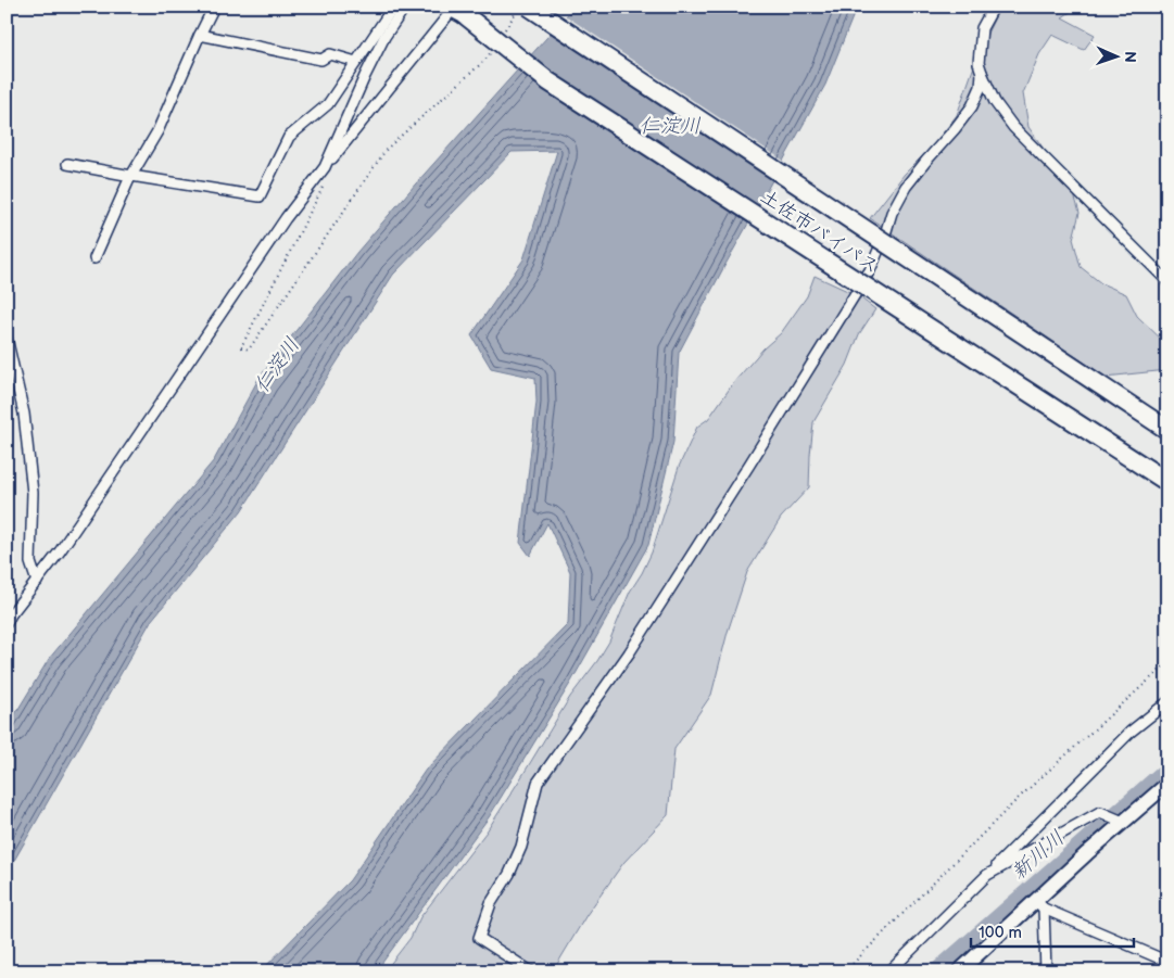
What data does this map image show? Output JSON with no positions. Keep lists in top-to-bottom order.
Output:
{
  "streets": {
    "highway": ["土佐市バイパス"]
  },
  "water": ["仁淀川", "新川川"],
  "scale_bar": "100 m",
  "north": "right"
}
